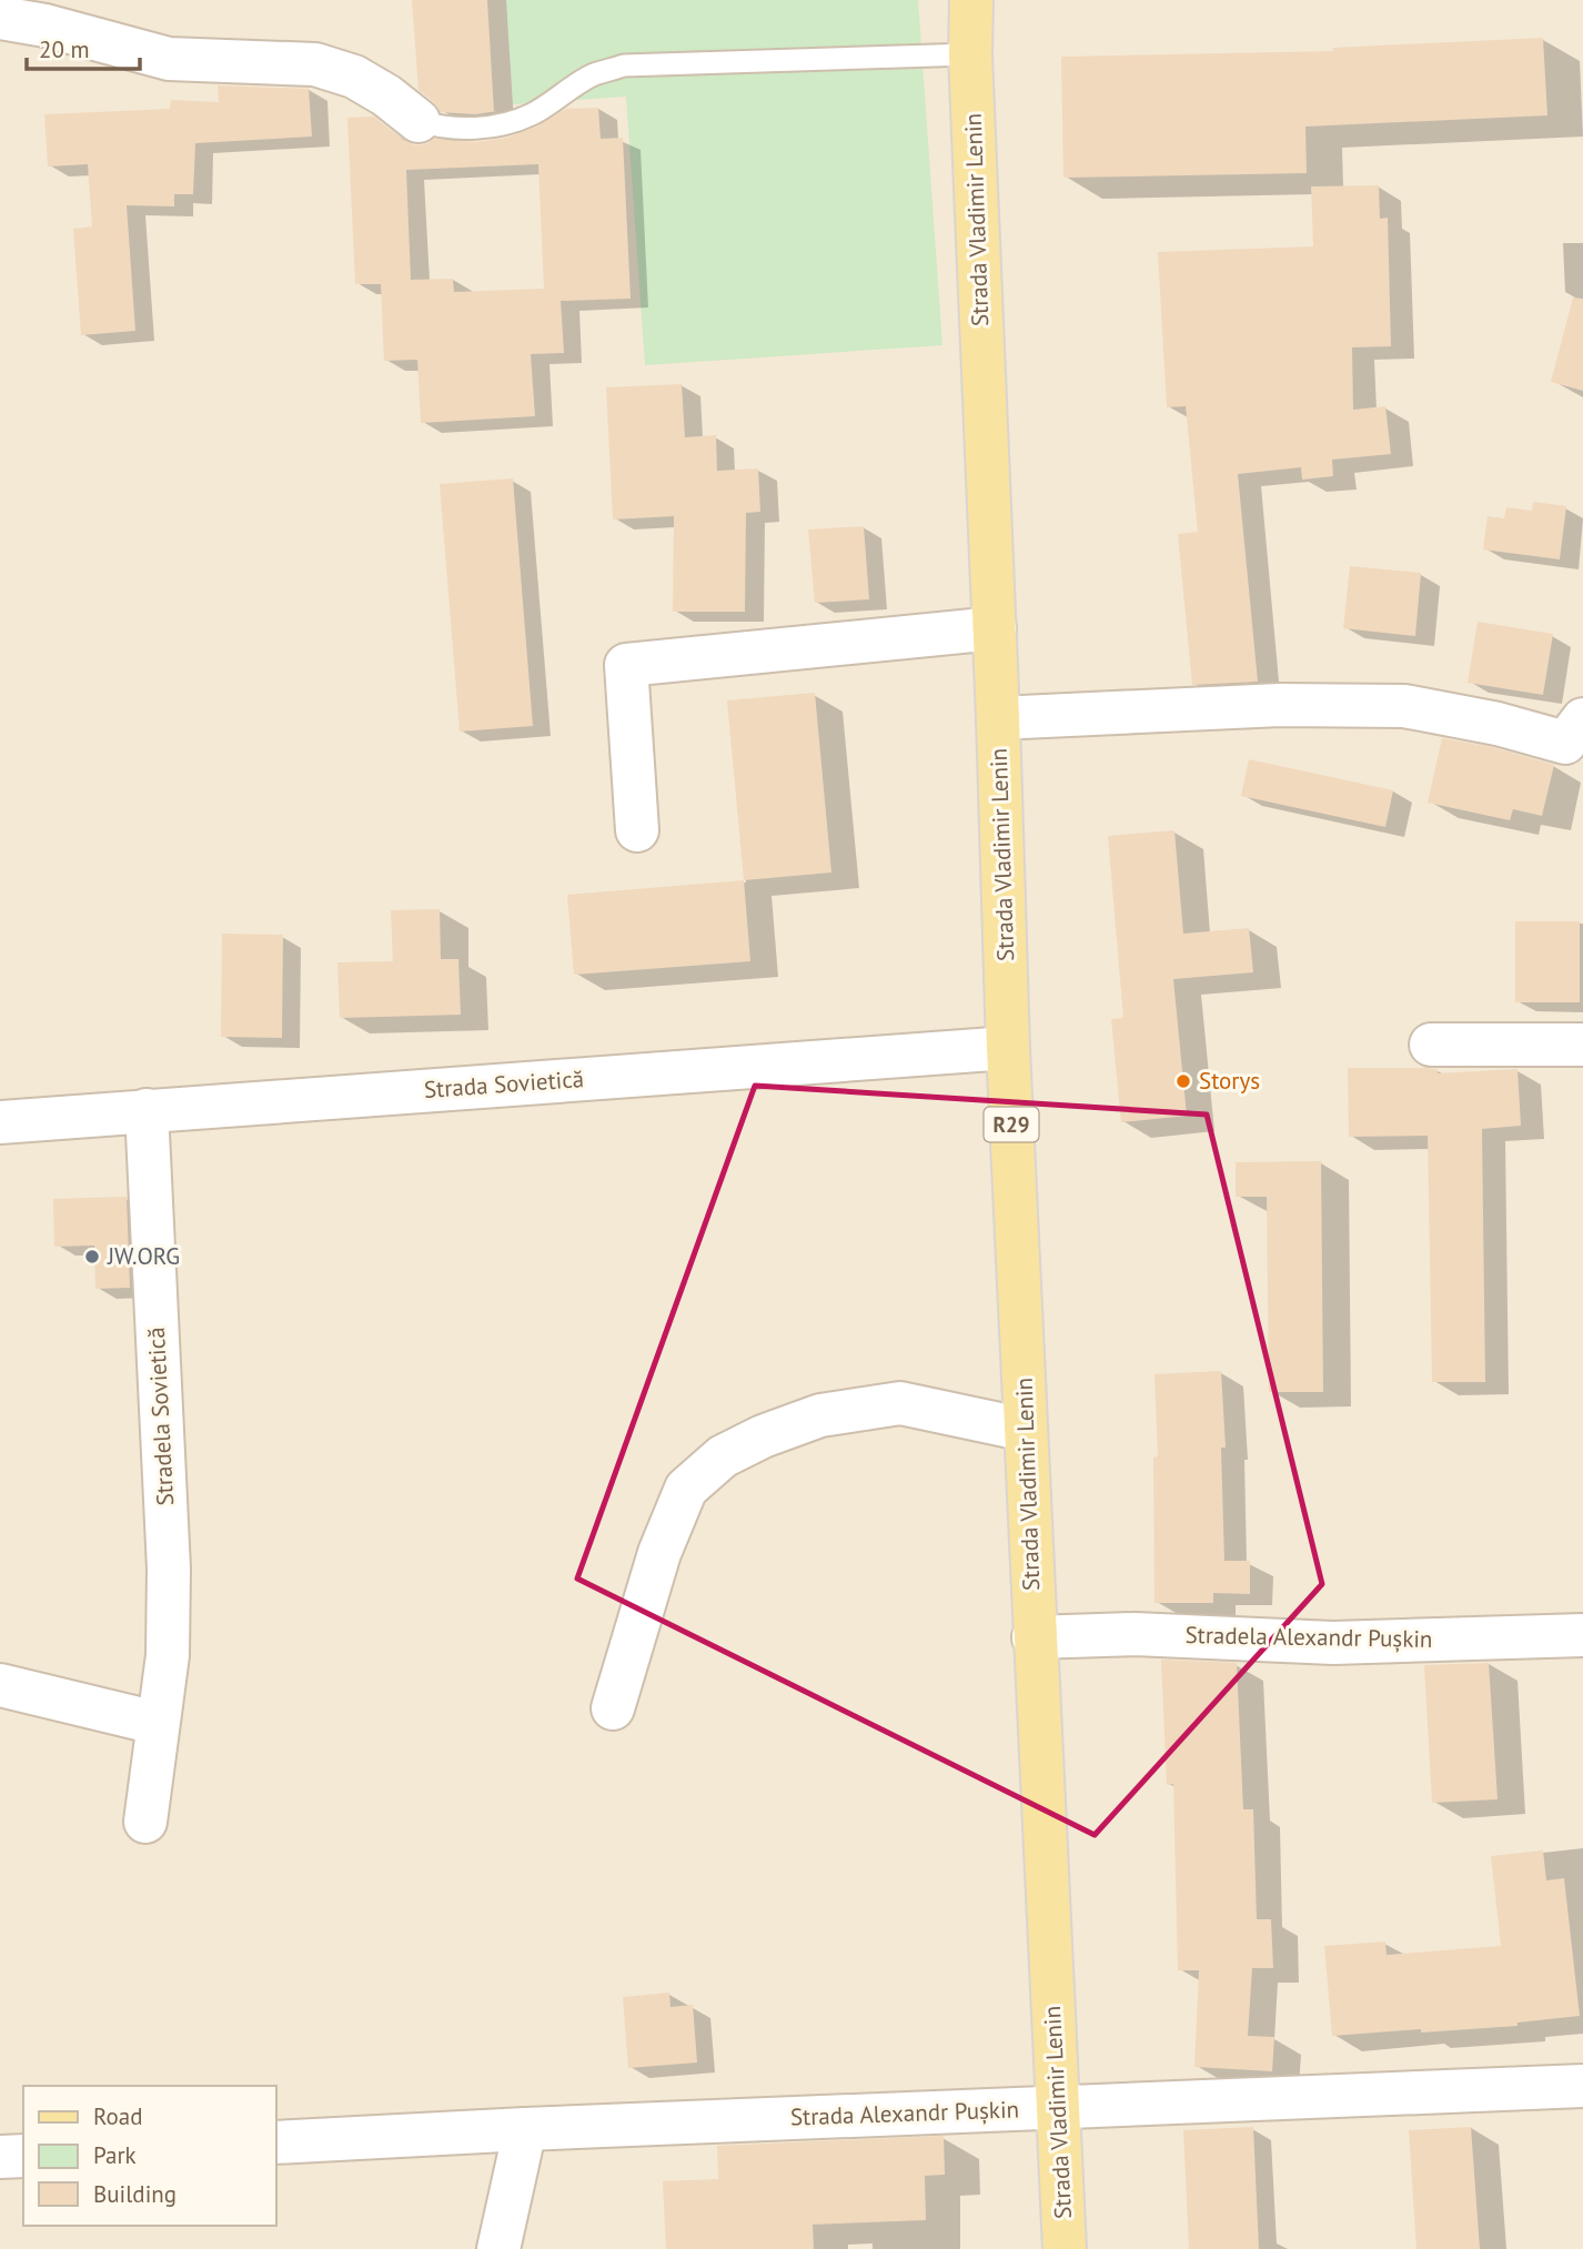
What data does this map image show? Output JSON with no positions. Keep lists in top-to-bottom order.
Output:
{
  "streets": {
    "main road": ["Strada Vladimir Lenin", "R29"],
    "street": [
      "Strada Sovietică",
      "Stradela Sovietică",
      "Stradela Alexandr Pușkin",
      "Strada Alexandr Pușkin"
    ]
  },
  "crossings": [
    ["Strada Vladimir Lenin", "Strada Sovietică"],
    ["Strada Vladimir Lenin", "Stradela Alexandr Pușkin"],
    ["Strada Vladimir Lenin", "Strada Alexandr Pușkin"],
    ["Strada Sovietică", "Stradela Sovietică"]
  ],
  "places": ["Storys", "JW.ORG"],
  "legend": ["Road", "Park", "Building"],
  "scale_bar": "20 m"
}
